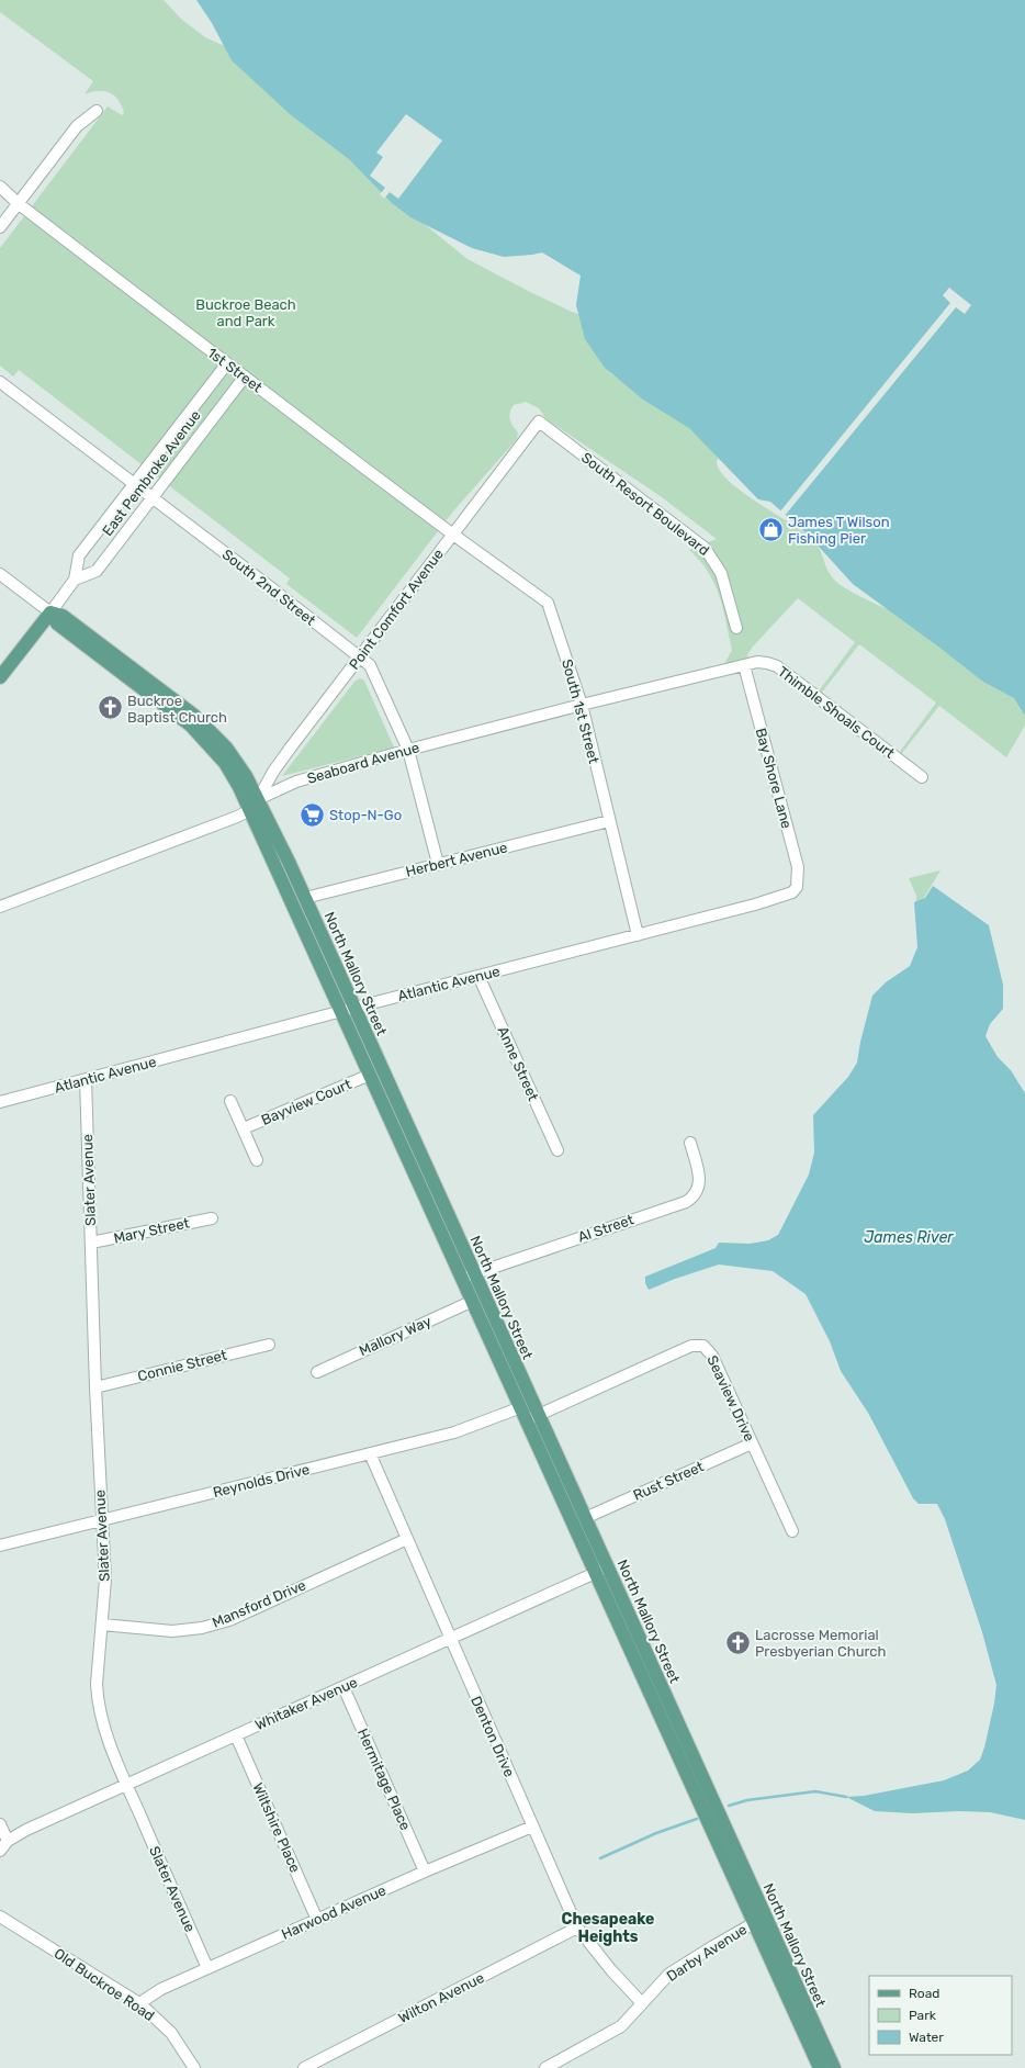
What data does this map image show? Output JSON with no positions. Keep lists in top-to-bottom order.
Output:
{
  "streets": {
    "main road": ["East Pembroke Avenue", "North Mallory Street"],
    "street": [
      "1st Street",
      "South Resort Boulevard",
      "South 2nd Street",
      "Point Comfort Avenue",
      "South 1st Street",
      "Thimble Shoals Court",
      "Seaboard Avenue",
      "Bay Shore Lane",
      "Herbert Avenue",
      "Atlantic Avenue",
      "Anne Street",
      "Bayview Court",
      "Slater Avenue",
      "Al Street",
      "Mary Street",
      "Mallory Way",
      "Connie Street",
      "Seaview Drive",
      "Reynolds Drive",
      "Rust Street",
      "Mansford Drive",
      "Whitaker Avenue",
      "Denton Drive",
      "Hermitage Place",
      "Wiltshire Place",
      "Harwood Avenue",
      "Darby Avenue",
      "Old Buckroe Road",
      "Wilton Avenue"
    ]
  },
  "crossings": [
    ["1st Street", "East Pembroke Avenue"],
    ["1st Street", "Point Comfort Avenue"],
    ["1st Street", "South 1st Street"],
    ["East Pembroke Avenue", "South 2nd Street"],
    ["East Pembroke Avenue", "North Mallory Street"],
    ["South Resort Boulevard", "Point Comfort Avenue"],
    ["South 2nd Street", "Point Comfort Avenue"],
    ["South 2nd Street", "Seaboard Avenue"],
    ["South 2nd Street", "Herbert Avenue"],
    ["Point Comfort Avenue", "South 1st Street"],
    ["Point Comfort Avenue", "Seaboard Avenue"],
    ["Point Comfort Avenue", "North Mallory Street"],
    ["South 1st Street", "Seaboard Avenue"],
    ["South 1st Street", "Herbert Avenue"],
    ["South 1st Street", "Atlantic Avenue"],
    ["Thimble Shoals Court", "Seaboard Avenue"],
    ["Thimble Shoals Court", "Bay Shore Lane"],
    ["Seaboard Avenue", "Bay Shore Lane"],
    ["Seaboard Avenue", "North Mallory Street"],
    ["Bay Shore Lane", "Atlantic Avenue"],
    ["Herbert Avenue", "North Mallory Street"],
    ["North Mallory Street", "Atlantic Avenue"],
    ["North Mallory Street", "Bayview Court"],
    ["North Mallory Street", "Al Street"],
    ["North Mallory Street", "Mallory Way"],
    ["North Mallory Street", "Seaview Drive"],
    ["North Mallory Street", "Reynolds Drive"],
    ["North Mallory Street", "Rust Street"],
    ["North Mallory Street", "Whitaker Avenue"],
    ["North Mallory Street", "Darby Avenue"],
    ["Atlantic Avenue", "Anne Street"],
    ["Atlantic Avenue", "Slater Avenue"],
    ["Slater Avenue", "Mary Street"],
    ["Slater Avenue", "Connie Street"],
    ["Slater Avenue", "Reynolds Drive"],
    ["Slater Avenue", "Mansford Drive"],
    ["Slater Avenue", "Whitaker Avenue"],
    ["Slater Avenue", "Harwood Avenue"],
    ["Seaview Drive", "Rust Street"],
    ["Reynolds Drive", "Denton Drive"],
    ["Mansford Drive", "Denton Drive"],
    ["Whitaker Avenue", "Denton Drive"],
    ["Whitaker Avenue", "Hermitage Place"],
    ["Whitaker Avenue", "Wiltshire Place"],
    ["Denton Drive", "Harwood Avenue"],
    ["Denton Drive", "Darby Avenue"],
    ["Denton Drive", "Wilton Avenue"],
    ["Hermitage Place", "Harwood Avenue"],
    ["Wiltshire Place", "Harwood Avenue"],
    ["Harwood Avenue", "Old Buckroe Road"]
  ],
  "districts": ["Chesapeake Heights"],
  "water": ["James River"],
  "parks": ["Buckroe Beach and Park"],
  "places": {
    "shop": ["James T Wilson Fishing Pier"],
    "church": ["Buckroe Baptist Church", "Lacrosse Memorial Presbyerian Church"],
    "supermarket": ["Stop-N-Go"]
  },
  "legend": ["Road", "Park", "Water"]
}
